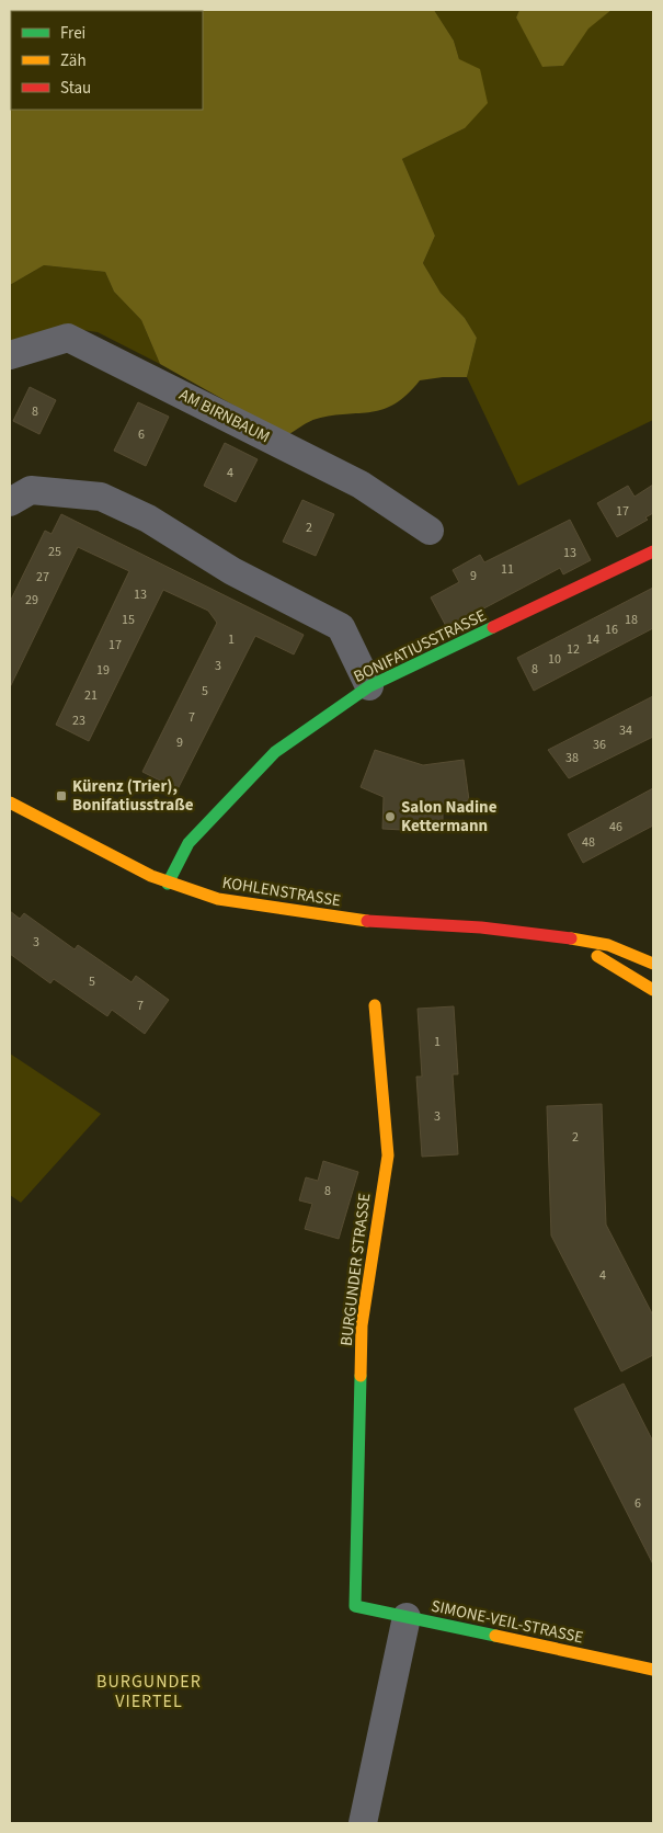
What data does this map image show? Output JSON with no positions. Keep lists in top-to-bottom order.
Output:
{
  "streets": {
    "street": [
      "AM BIRNBAUM",
      "BONIFATIUSSTRASSE",
      "KOHLENSTRASSE",
      "BURGUNDER STRASSE",
      "SIMONE-VEIL-STRASSE"
    ]
  },
  "crossings": [
    ["BONIFATIUSSTRASSE", "KOHLENSTRASSE"],
    ["BURGUNDER STRASSE", "SIMONE-VEIL-STRASSE"]
  ],
  "districts": ["BURGUNDER VIERTEL"],
  "places": {
    "transit": ["Kürenz (Trier), Bonifatiusstraße"],
    "other": ["Salon Nadine Kettermann"]
  },
  "house_numbers": [
    "8",
    "6",
    "4",
    "17",
    "2",
    "25",
    "13",
    "11",
    "9",
    "27",
    "13",
    "29",
    "15",
    "18",
    "16",
    "1",
    "14",
    "17",
    "12",
    "10",
    "3",
    "8",
    "19",
    "5",
    "21",
    "7",
    "23",
    "34",
    "9",
    "36",
    "38",
    "46",
    "48",
    "3",
    "5",
    "7",
    "1",
    "3",
    "2",
    "8",
    "4",
    "6"
  ],
  "legend": ["Frei", "Zäh", "Stau"]
}
